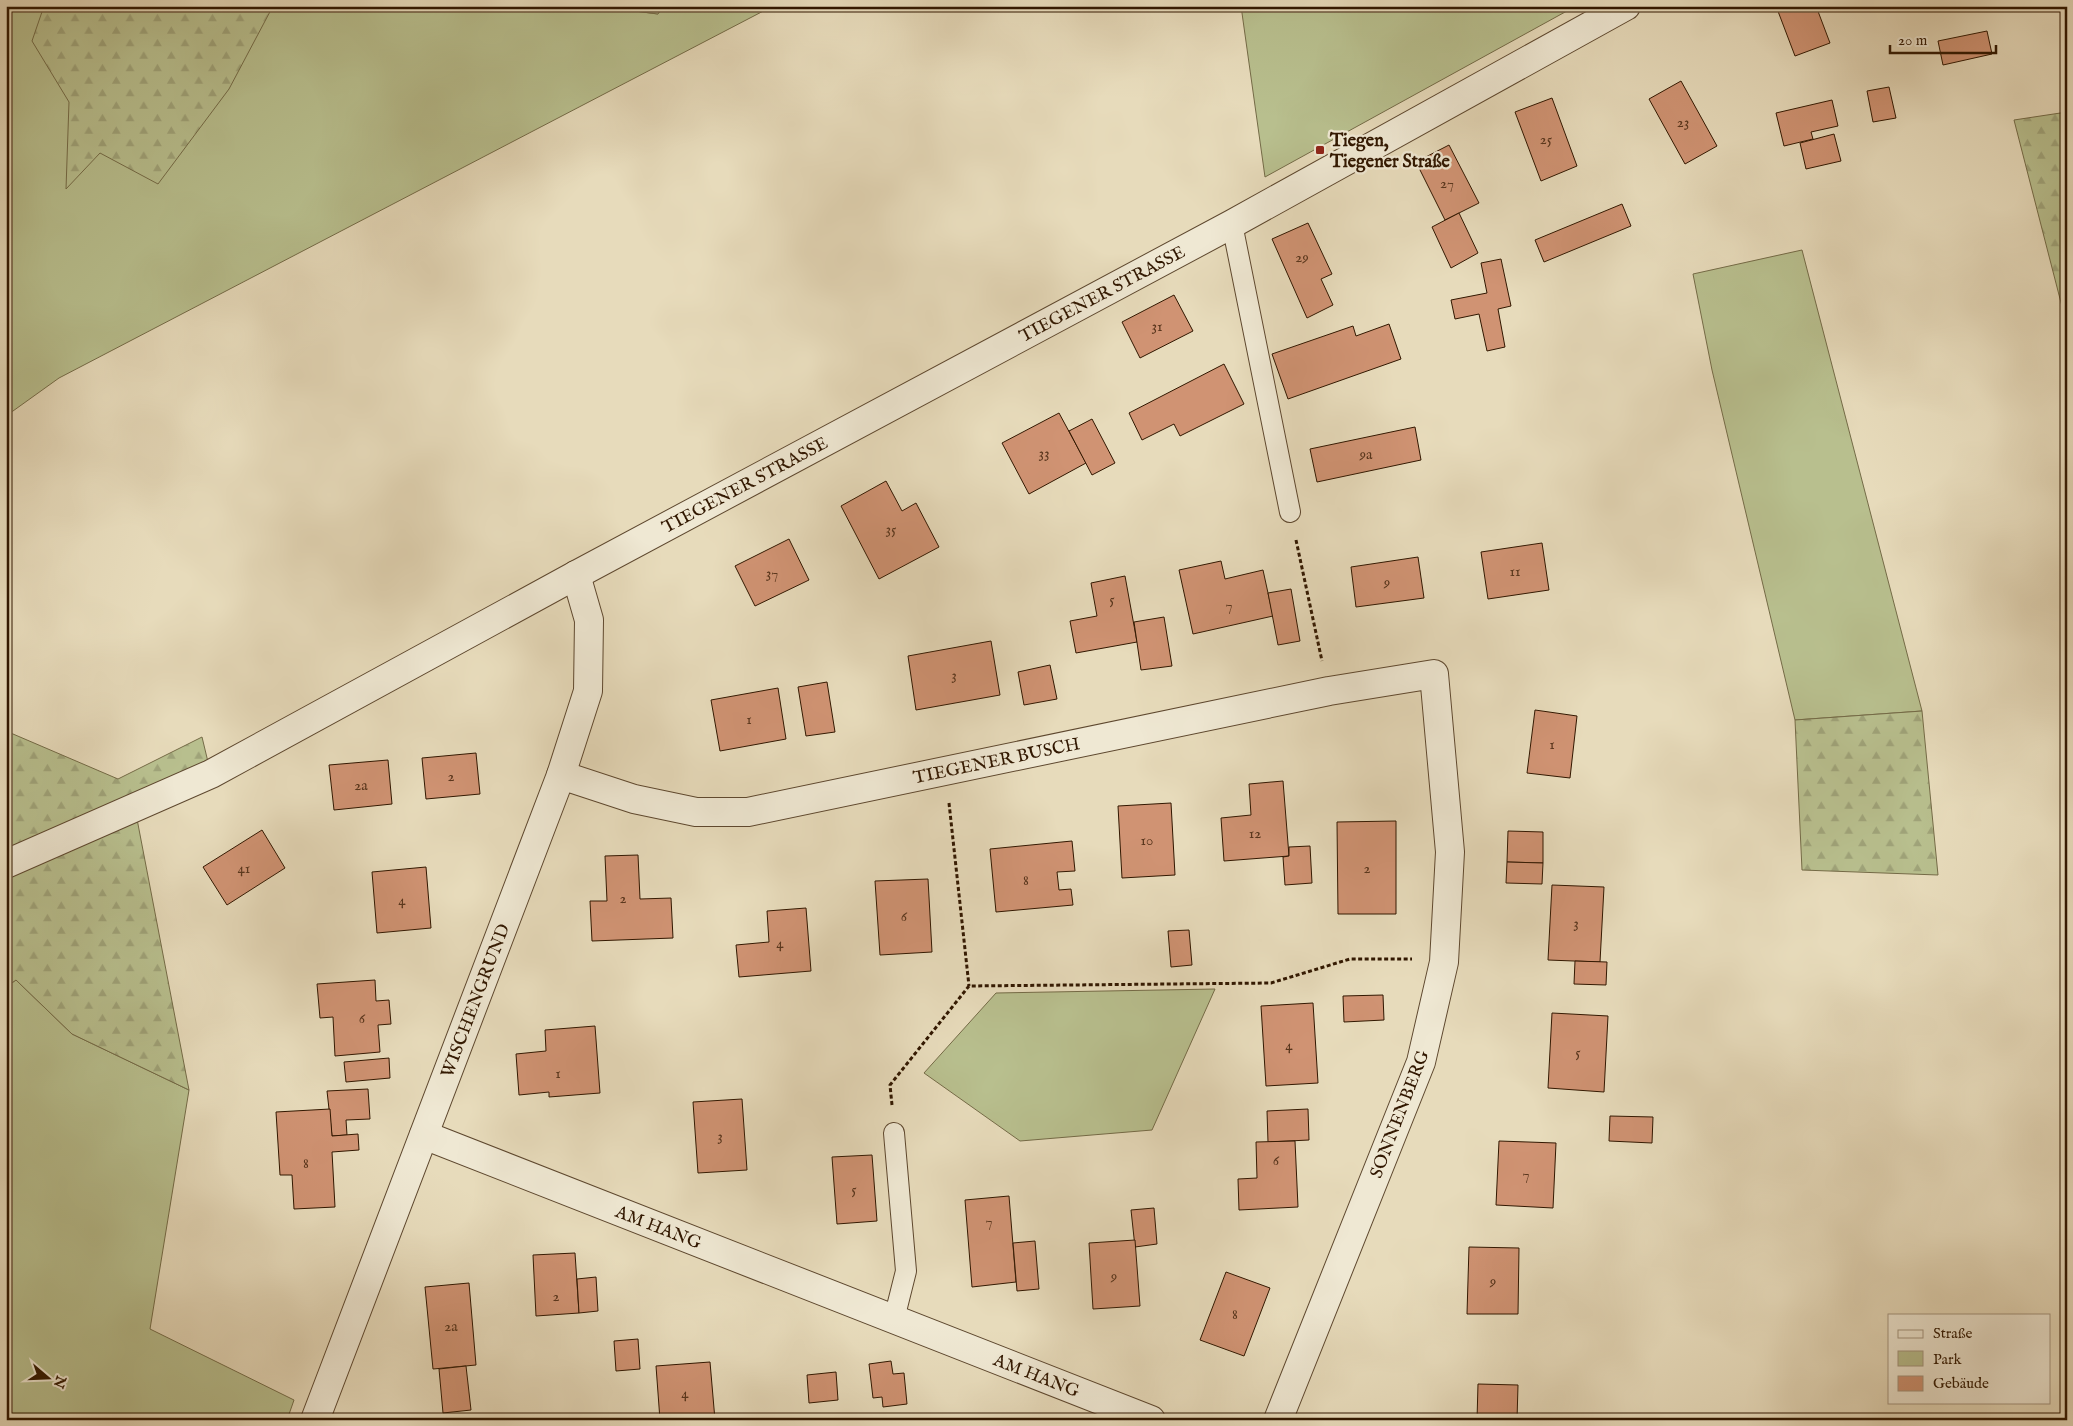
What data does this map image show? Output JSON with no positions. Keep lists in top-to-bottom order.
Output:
{
  "streets": {
    "street": [
      "TIEGENER STRASSE",
      "TIEGENER BUSCH",
      "WISCHENGRUND",
      "SONNENBERG",
      "AM HANG"
    ]
  },
  "crossings": [
    ["TIEGENER STRASSE", "WISCHENGRUND"],
    ["TIEGENER BUSCH", "WISCHENGRUND"],
    ["TIEGENER BUSCH", "SONNENBERG"],
    ["WISCHENGRUND", "AM HANG"]
  ],
  "places": {
    "transit": ["Tiegen, Tiegener Straße"]
  },
  "house_numbers": [
    "23",
    "25",
    "27",
    "29",
    "31",
    "33",
    "9a",
    "35",
    "11",
    "37",
    "9",
    "5",
    "7",
    "3",
    "1",
    "1",
    "2",
    "2a",
    "12",
    "10",
    "41",
    "2",
    "8",
    "2",
    "4",
    "6",
    "3",
    "4",
    "6",
    "4",
    "5",
    "1",
    "3",
    "6",
    "8",
    "7",
    "5",
    "7",
    "9",
    "9",
    "2",
    "8",
    "2a",
    "4"
  ],
  "legend": ["Straße", "Park", "Gebäude"],
  "scale_bar": "20 m",
  "north": "right"
}
